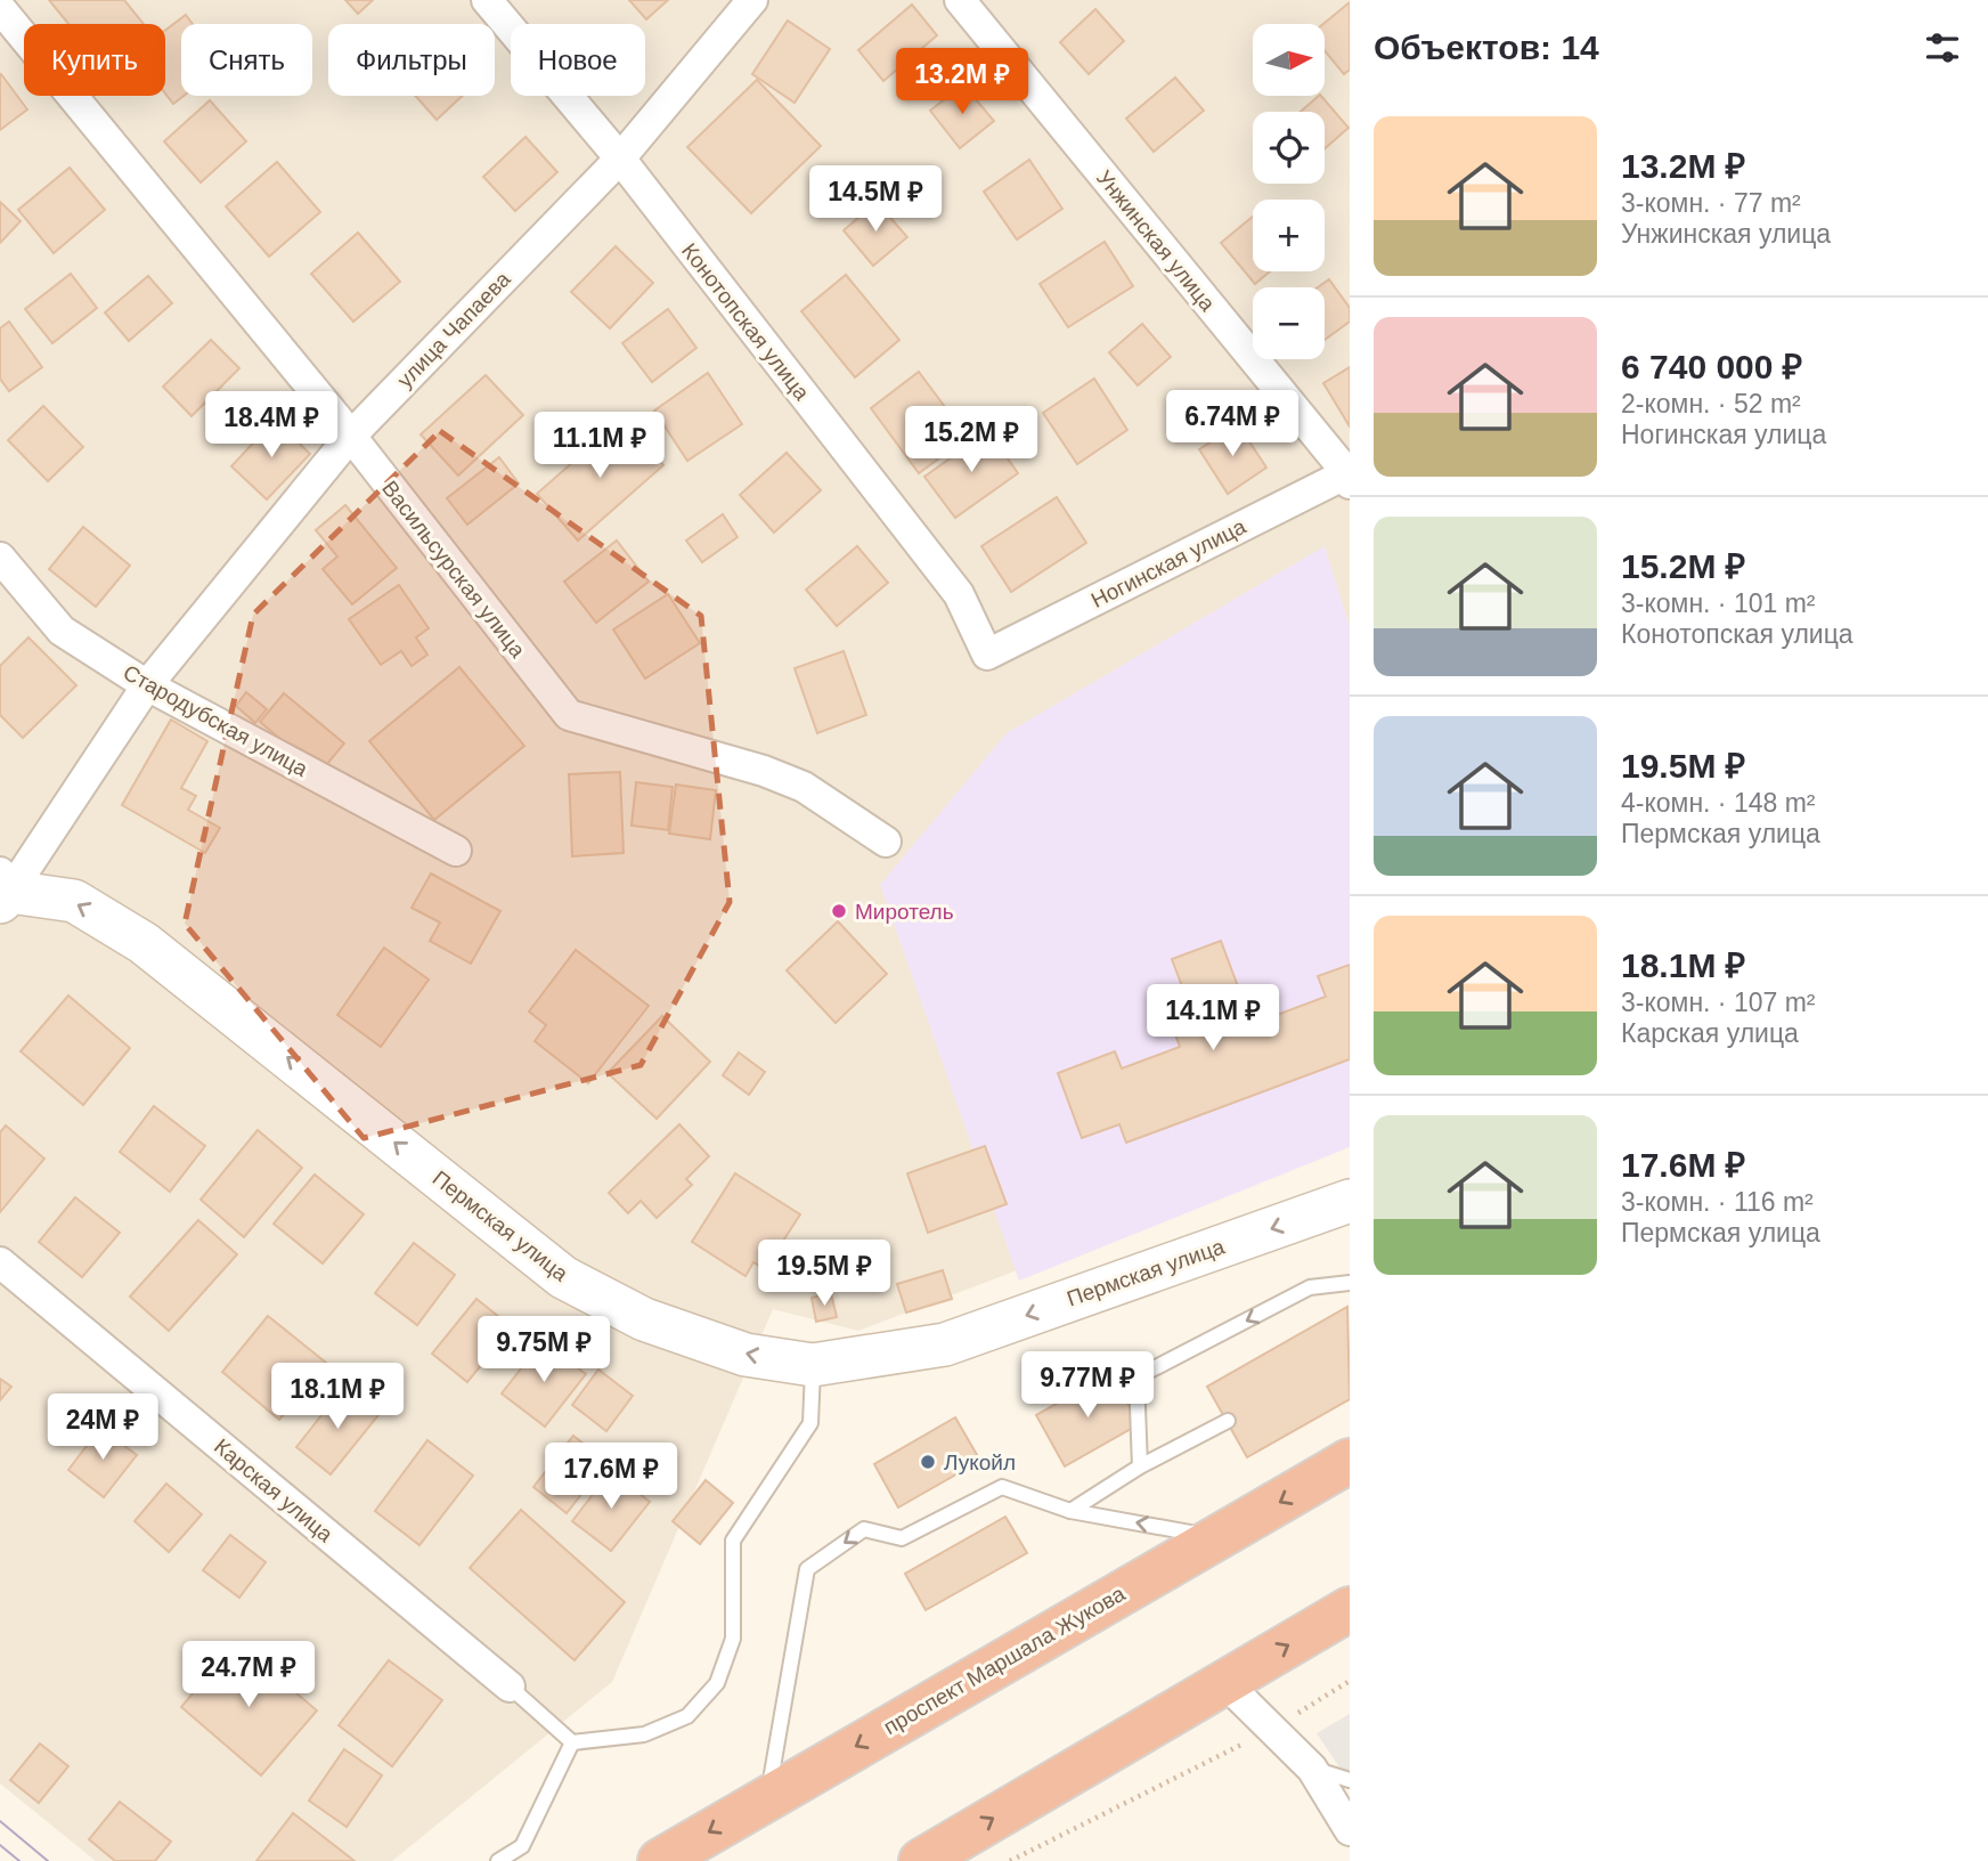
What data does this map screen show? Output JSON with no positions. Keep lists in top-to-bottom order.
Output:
{
  "streets": {
    "highway": ["проспект Маршала Жукова"],
    "street": [
      "Унжинская улица",
      "Конотопская улица",
      "улица Чапаева",
      "Ногинская улица",
      "Васильсурская улица",
      "Стародубская улица",
      "Пермская улица",
      "Карская улица"
    ]
  },
  "crossings": [
    ["Унжинская улица", "Ногинская улица"],
    ["Конотопская улица", "улица Чапаева"],
    ["Конотопская улица", "Ногинская улица"],
    ["улица Чапаева", "Васильсурская улица"],
    ["улица Чапаева", "Стародубская улица"],
    ["улица Чапаева", "Пермская улица"]
  ],
  "one_way": ["Пермская улица"],
  "places": ["Миротель", "Лукойл"],
  "north": "right",
  "page": {
    "heading": "Объектов: 14",
    "map_buttons": ["+", "−"],
    "chip": [
      "Купить",
      "Снять",
      "Фильтры",
      "Новое"
    ],
    "price": [
      "13.2M ₽",
      "14.5M ₽",
      "6.74M ₽",
      "18.4M ₽",
      "15.2M ₽",
      "11.1M ₽",
      "14.1M ₽",
      "19.5M ₽",
      "9.75M ₽",
      "9.77M ₽",
      "18.1M ₽",
      "24M ₽",
      "17.6M ₽",
      "24.7M ₽"
    ],
    "list": [
      {
        "name": "13.2M ₽",
        "note": "3-комн. · 77 m² · Унжинская улица"
      },
      {
        "name": "6 740 000 ₽",
        "note": "2-комн. · 52 m² · Ногинская улица"
      },
      {
        "name": "15.2M ₽",
        "note": "3-комн. · 101 m² · Конотопская улица"
      },
      {
        "name": "19.5M ₽",
        "note": "4-комн. · 148 m² · Пермская улица"
      },
      {
        "name": "18.1M ₽",
        "note": "3-комн. · 107 m² · Карская улица"
      },
      {
        "name": "17.6M ₽",
        "note": "3-комн. · 116 m² · Пермская улица"
      }
    ]
  }
}
